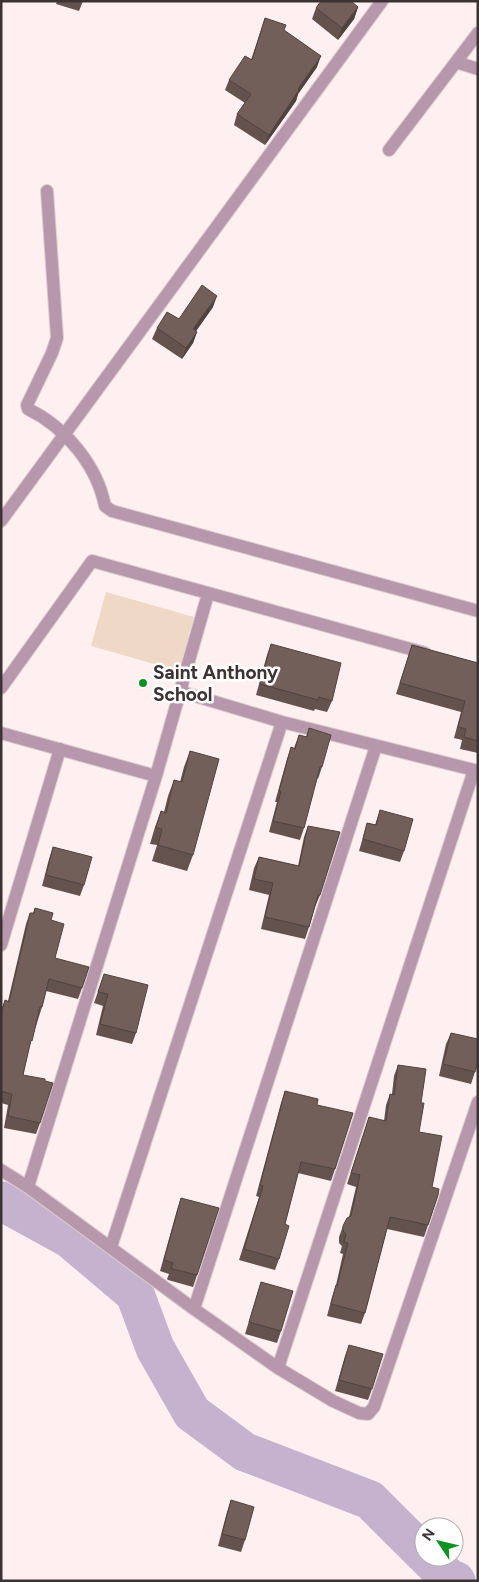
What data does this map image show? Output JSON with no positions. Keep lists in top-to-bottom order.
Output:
{
  "places": ["Saint Anthony School"],
  "north": "top left"
}
